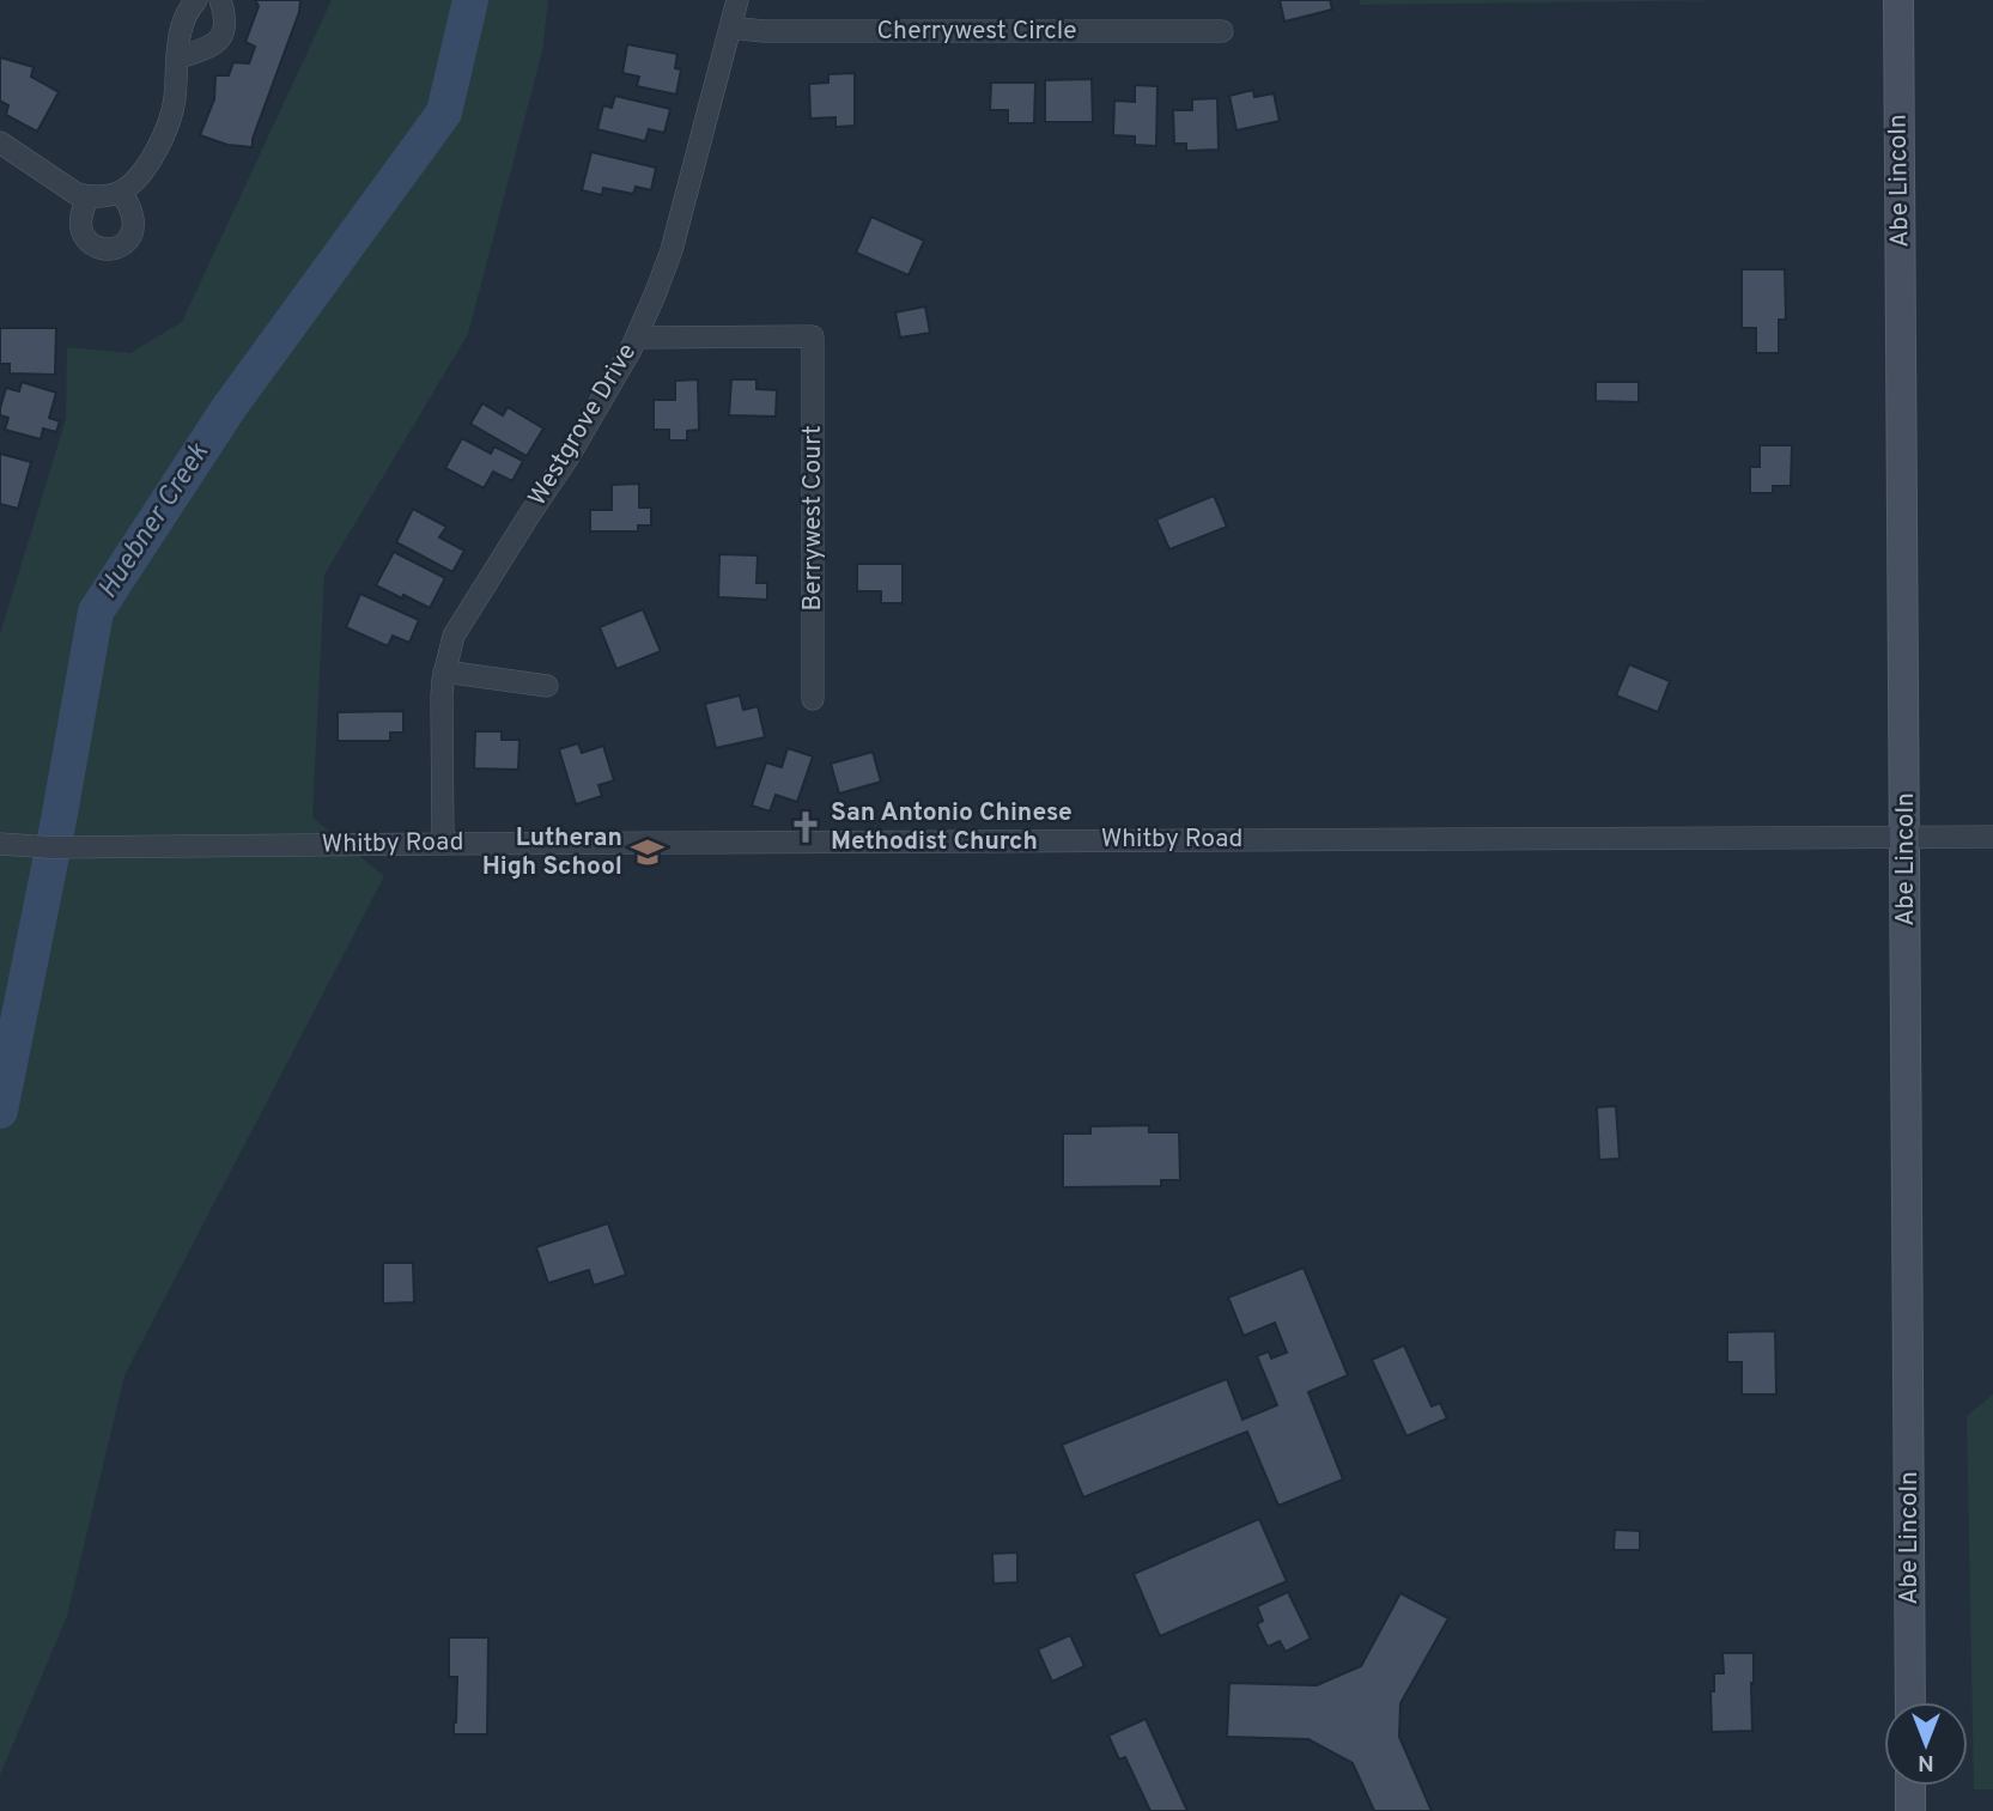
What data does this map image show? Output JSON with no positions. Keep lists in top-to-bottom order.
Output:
{
  "streets": {
    "street": [
      "Cherrywest Circle",
      "Abe Lincoln",
      "Westgrove Drive",
      "Berrywest Court",
      "Whitby Road"
    ]
  },
  "crossings": [
    ["Cherrywest Circle", "Westgrove Drive"],
    ["Abe Lincoln", "Whitby Road"],
    ["Westgrove Drive", "Berrywest Court"],
    ["Westgrove Drive", "Whitby Road"]
  ],
  "water": ["Huebner Creek"],
  "places": {
    "church": ["San Antonio Chinese Methodist Church"],
    "school or university": ["Lutheran High School"]
  },
  "north": "bottom"
}
